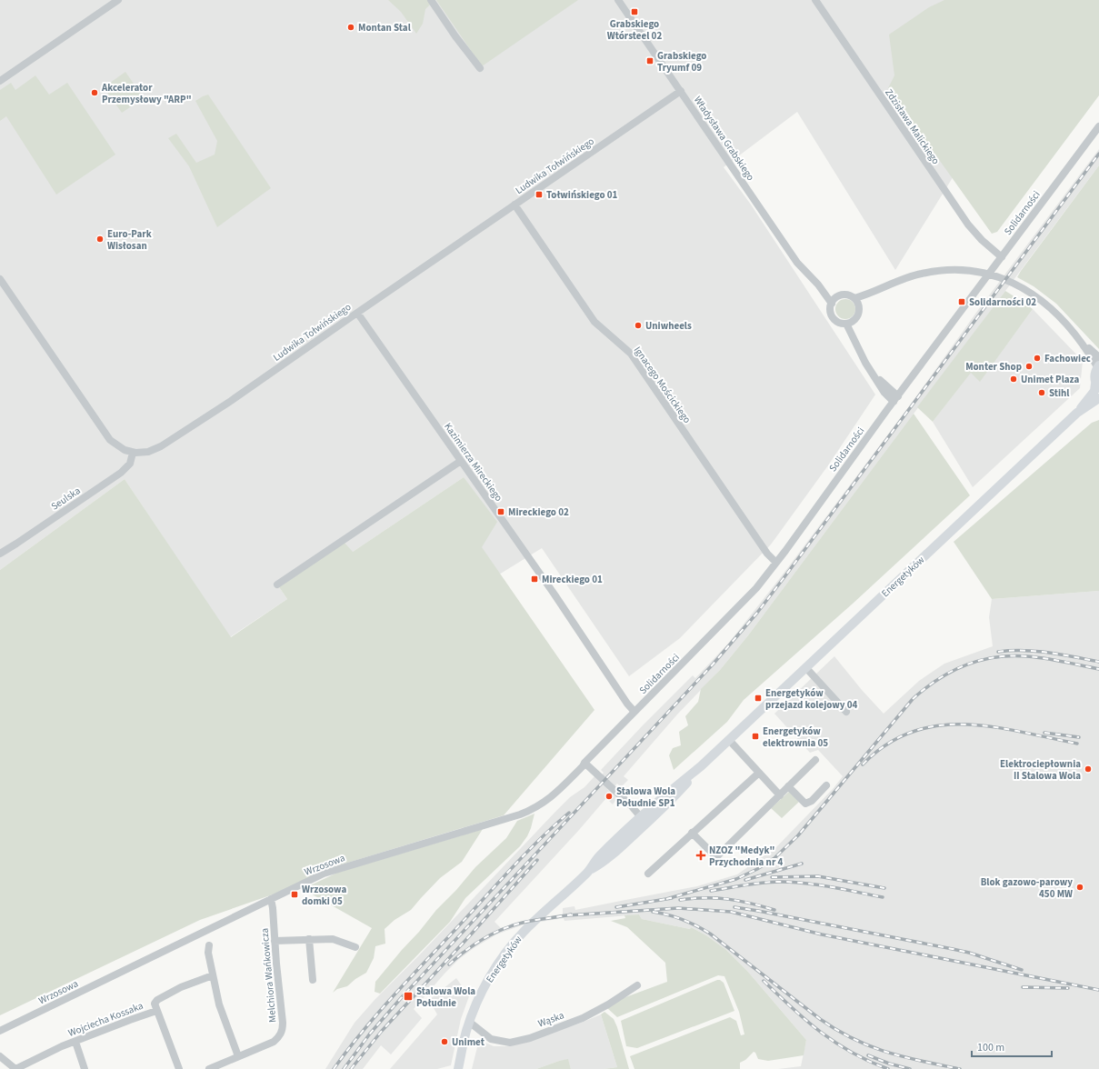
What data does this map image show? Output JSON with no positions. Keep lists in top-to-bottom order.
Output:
{
  "streets": {
    "main road": ["Energetyków"],
    "street": [
      "Zdzisława Malickiego",
      "Władysława Grabskiego",
      "Ludwika Tołwińskiego",
      "Solidarności",
      "Ignacego Mościckiego",
      "Kazimierza Mireckiego",
      "Seulska",
      "Wrzosowa",
      "Melchiora Wańkowicza",
      "Wojciecha Kossaka",
      "Wąska"
    ]
  },
  "crossings": [
    ["Zdzisława Malickiego", "Solidarności"],
    ["Władysława Grabskiego", "Ludwika Tołwińskiego"],
    ["Ludwika Tołwińskiego", "Ignacego Mościckiego"],
    ["Ludwika Tołwińskiego", "Kazimierza Mireckiego"],
    ["Ludwika Tołwińskiego", "Seulska"],
    ["Solidarności", "Ignacego Mościckiego"],
    ["Solidarności", "Kazimierza Mireckiego"],
    ["Solidarności", "Wrzosowa"],
    ["Energetyków", "Wąska"],
    ["Wrzosowa", "Melchiora Wańkowicza"]
  ],
  "places": {
    "transit": [
      "Grabskiego Wtórsteel 02",
      "Grabskiego Tryumf 09",
      "Tołwińskiego 01",
      "Solidarności 02",
      "Mireckiego 02",
      "Mireckiego 01",
      "Energetyków przejazd kolejowy 04",
      "Energetyków elektrownia 05",
      "Wrzosowa domki 05",
      "Stalowa Wola Południe"
    ],
    "other": [
      "Montan Stal",
      "Akcelerator Przemysłowy \"ARP\"",
      "Euro-Park Wisłosan",
      "Uniwheels",
      "Fachowiec",
      "Monter Shop",
      "Unimet Plaza",
      "Stihl",
      "Elektrociepłownia II Stalowa Wola",
      "Stalowa Wola Południe SP1",
      "Blok gazowo-parowy 450 MW",
      "Unimet"
    ],
    "health": ["NZOZ \"Medyk\" Przychodnia nr 4"]
  },
  "scale_bar": "100 m"
}
